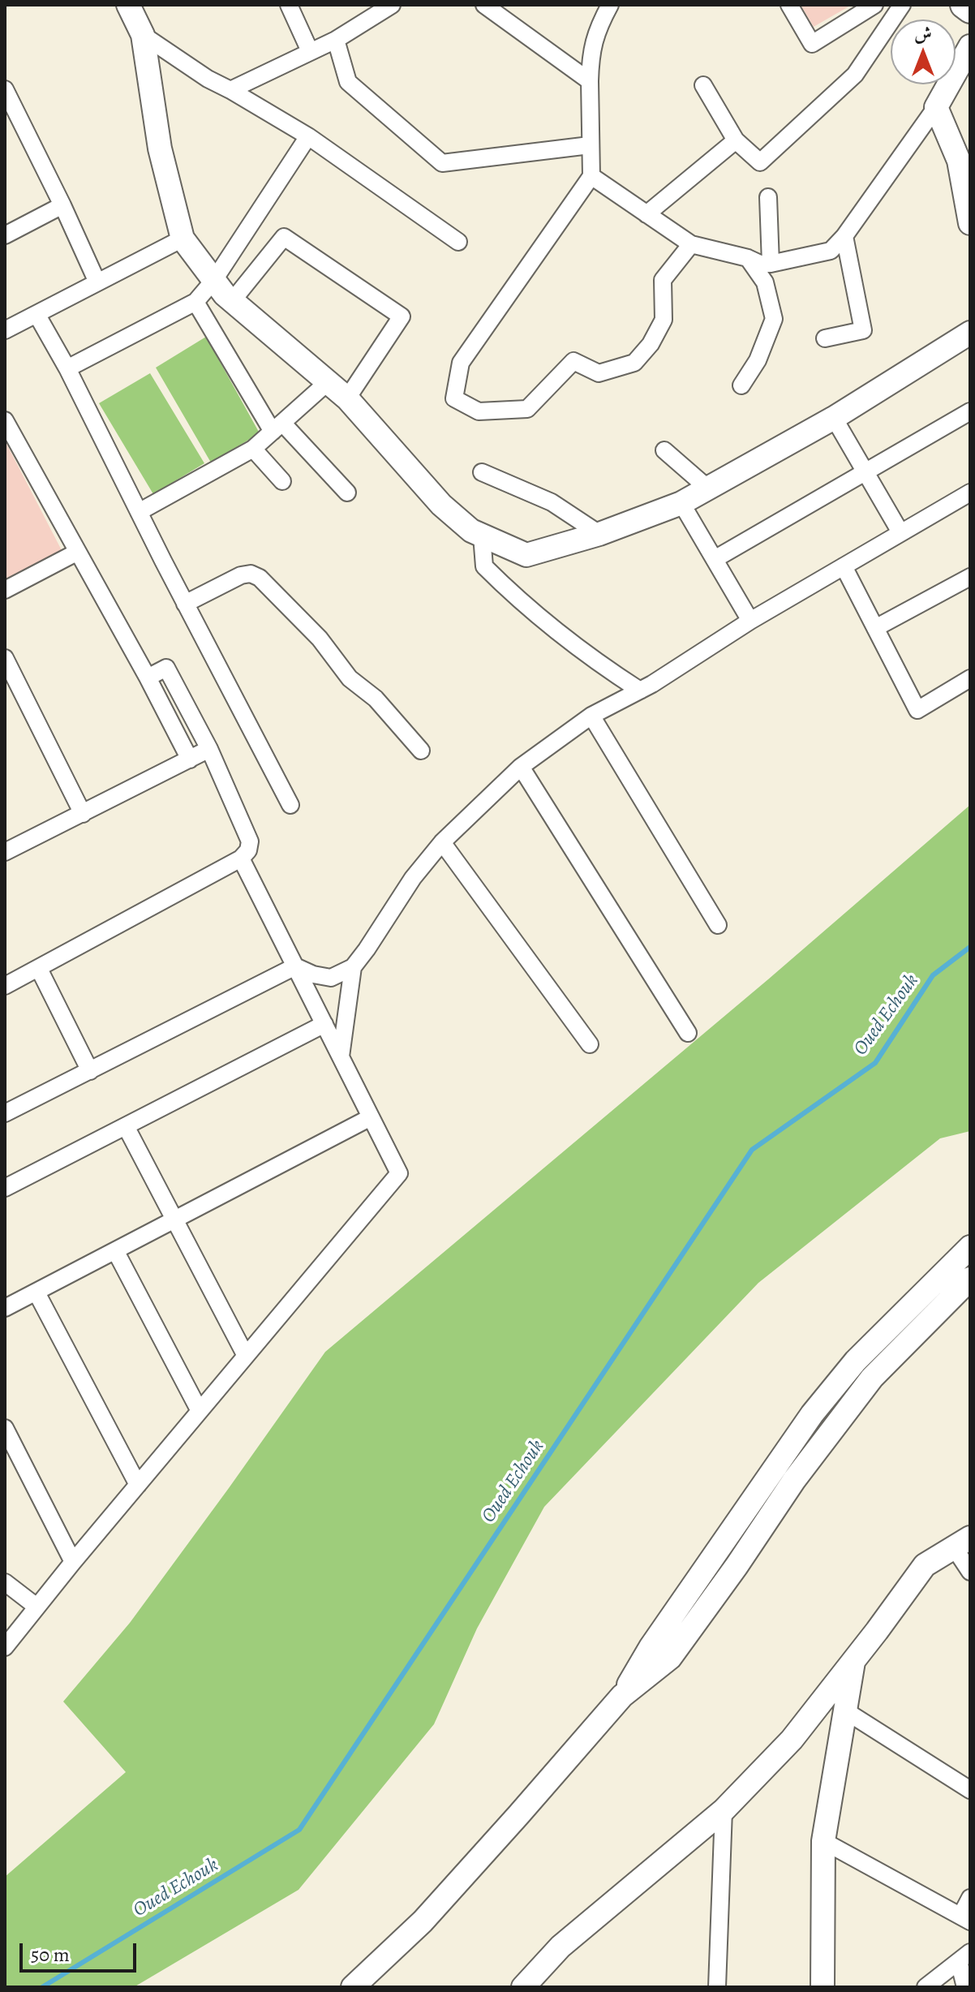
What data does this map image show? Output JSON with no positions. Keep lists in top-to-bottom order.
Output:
{
  "water": ["Oued Echouk"],
  "scale_bar": "50 m",
  "north": "top"
}
